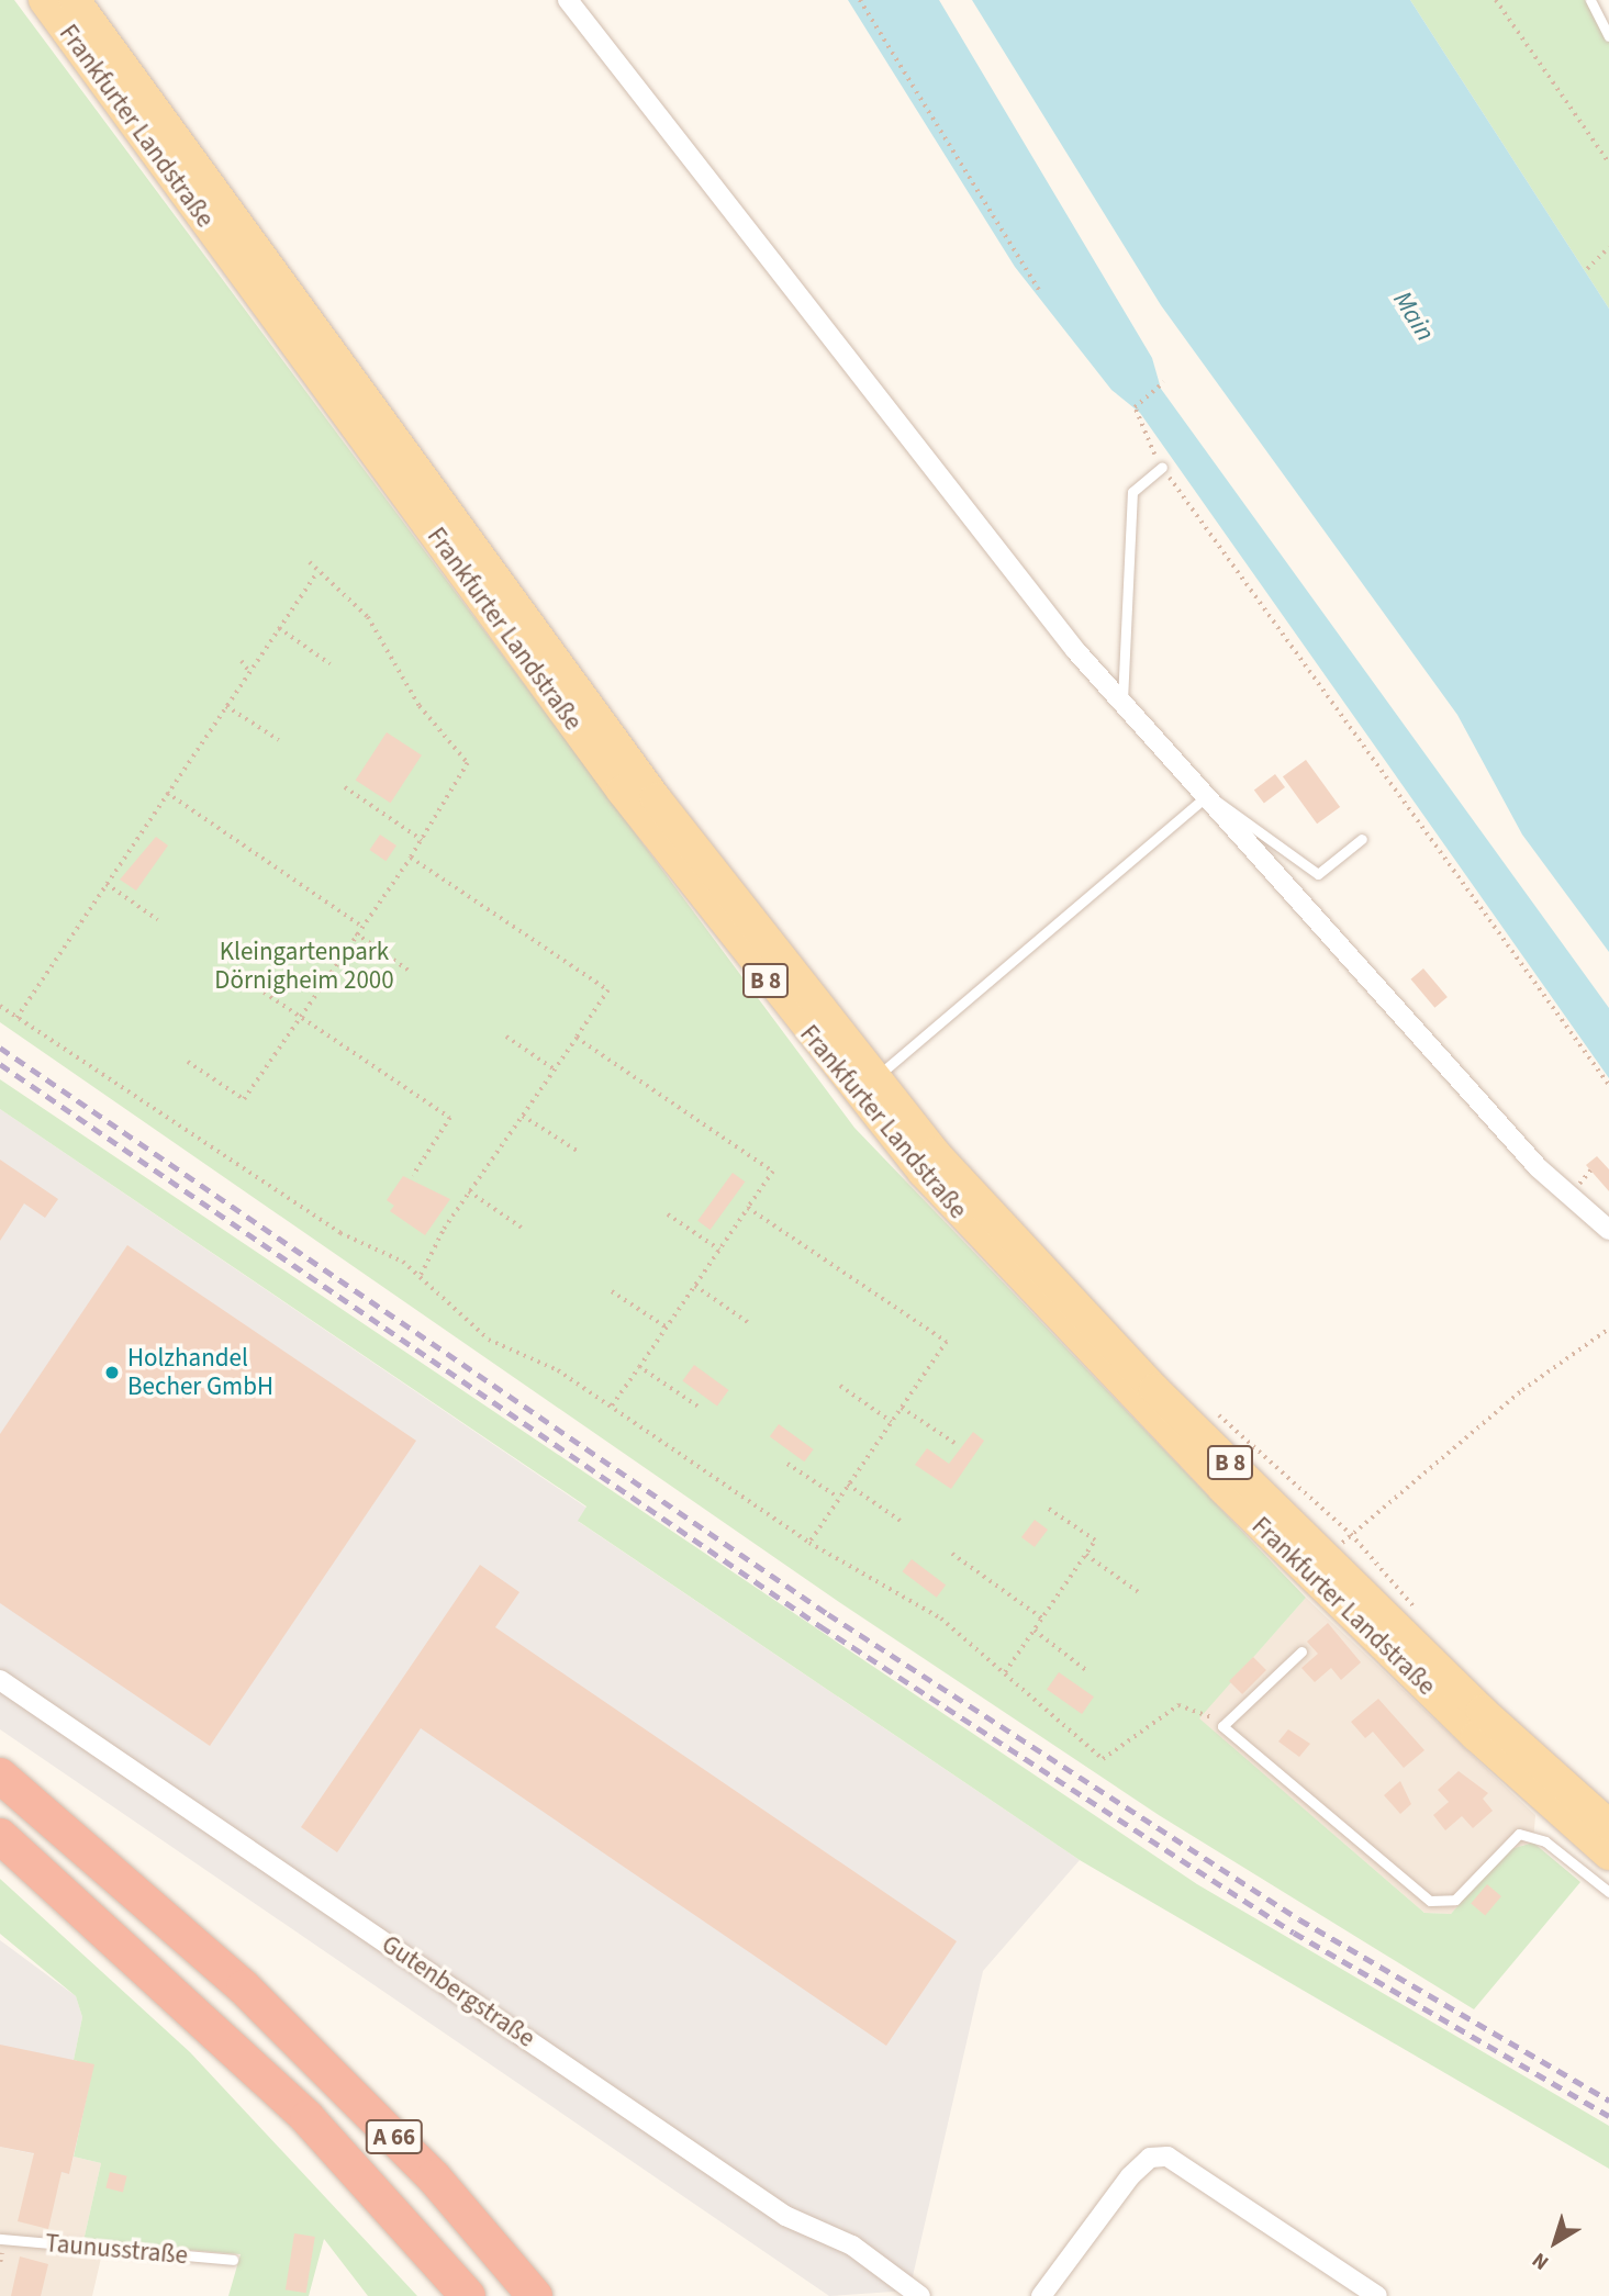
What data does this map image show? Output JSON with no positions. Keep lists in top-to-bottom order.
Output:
{
  "streets": {
    "highway": ["A 66"],
    "main road": ["Frankfurter Landstraße", "B 8"],
    "street": ["Gutenbergstraße"],
    "lane": ["Taunusstraße"]
  },
  "water": ["Main"],
  "parks": ["Kleingartenpark Dörnigheim 2000"],
  "places": ["Holzhandel Becher GmbH"],
  "north": "bottom left"
}
